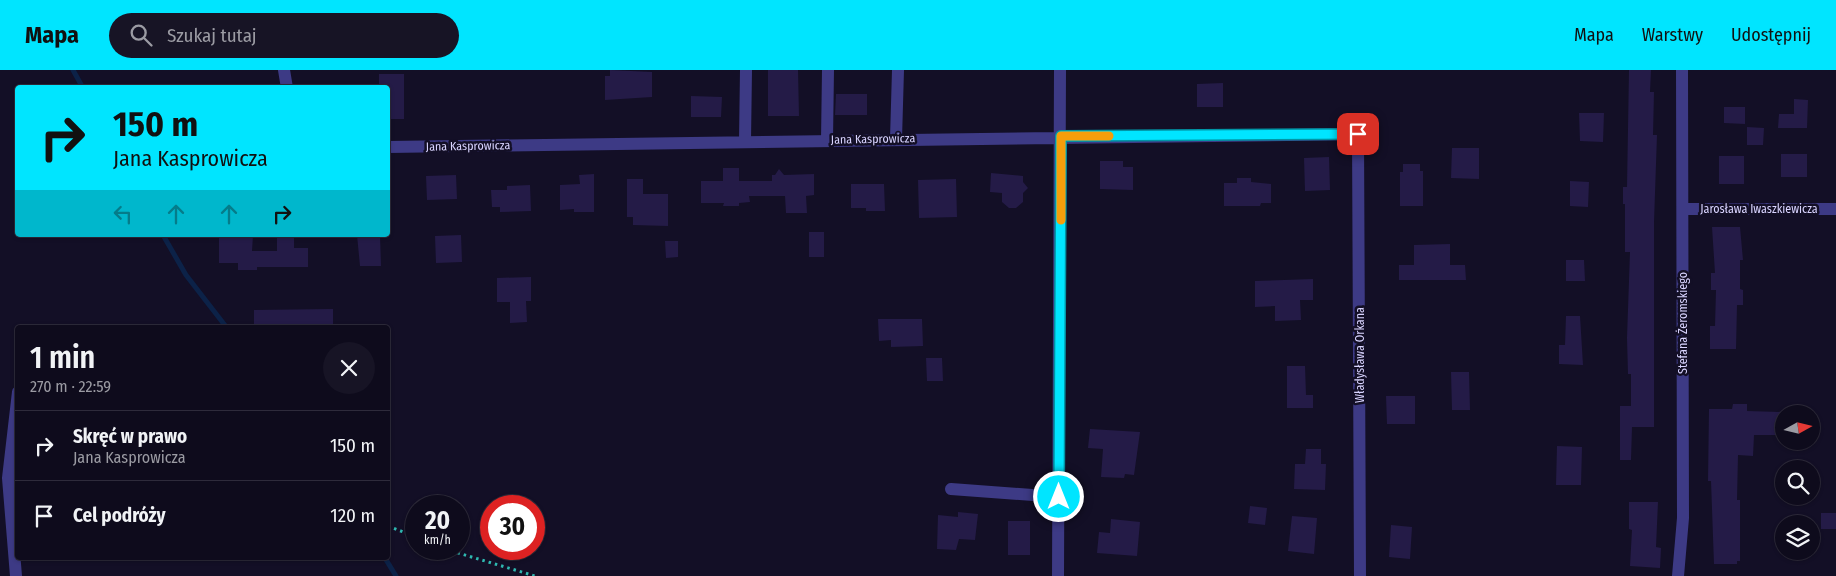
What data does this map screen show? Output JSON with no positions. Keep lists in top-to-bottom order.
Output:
{
  "streets": {
    "street": [
      "Jana Kasprowicza",
      "Jarosława Iwaszkiewicza",
      "Stefana Żeromskiego",
      "Władysława Orkana"
    ]
  },
  "crossings": [
    ["Jana Kasprowicza", "Władysława Orkana"],
    ["Jarosława Iwaszkiewicza", "Stefana Żeromskiego"]
  ],
  "north": "right",
  "page": {
    "header": "Mapa",
    "search": "Szukaj tutaj",
    "nav": ["Mapa", "Warstwy", "Udostępnij"],
    "turn": ["150 m", "Jana Kasprowicza"],
    "heading": ["1 min", "270 m · 22:59"],
    "list": [
      {
        "name": "Skręć w prawo",
        "note": "Jana Kasprowicza",
        "value": "150 m"
      },
      {
        "name": "Cel podróży",
        "value": "120 m"
      }
    ],
    "speed": "20 km/h",
    "limit": "30"
  }
}
